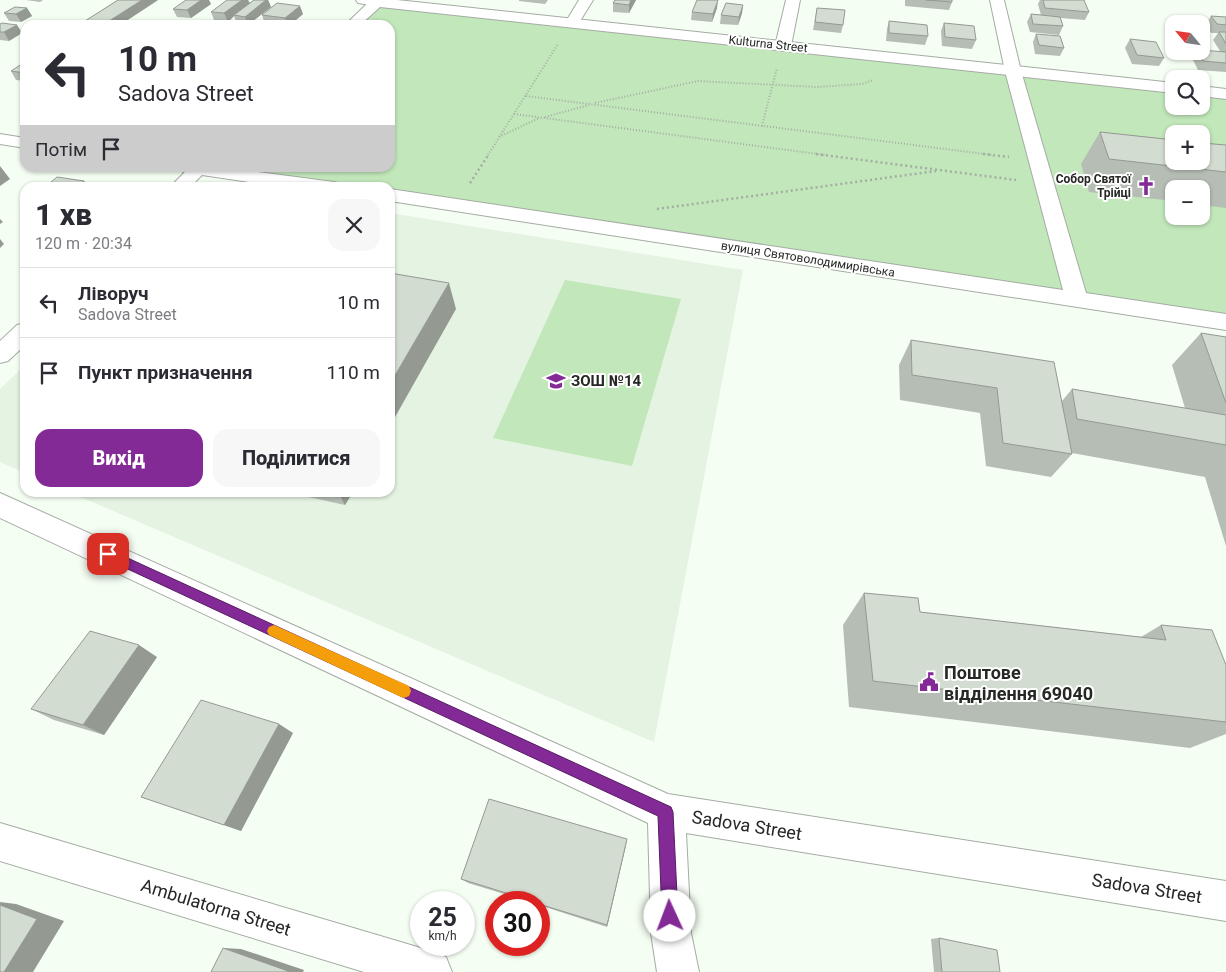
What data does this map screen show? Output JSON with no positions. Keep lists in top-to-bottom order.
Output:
{
  "streets": {
    "street": [
      "Kulturna Street",
      "вулиця Святоволодимирівська",
      "Sadova Street",
      "Ambulatorna Street"
    ]
  },
  "places": {
    "church": ["Собор Святої Трійці"],
    "school or university": ["ЗОШ №14"],
    "public building": ["Поштове відділення 69040"]
  },
  "north": "top left",
  "page": {
    "map_buttons": ["+", "−"],
    "turn": ["10 m", "Sadova Street"],
    "then": "Потім",
    "heading": ["1 хв", "120 m · 20:34"],
    "list": [
      {
        "name": "Ліворуч",
        "note": "Sadova Street",
        "value": "10 m"
      },
      {
        "name": "Пункт призначення",
        "value": "110 m"
      }
    ],
    "buttons": ["Вихід", "Поділитися"],
    "speed": "25 km/h",
    "limit": "30"
  }
}
